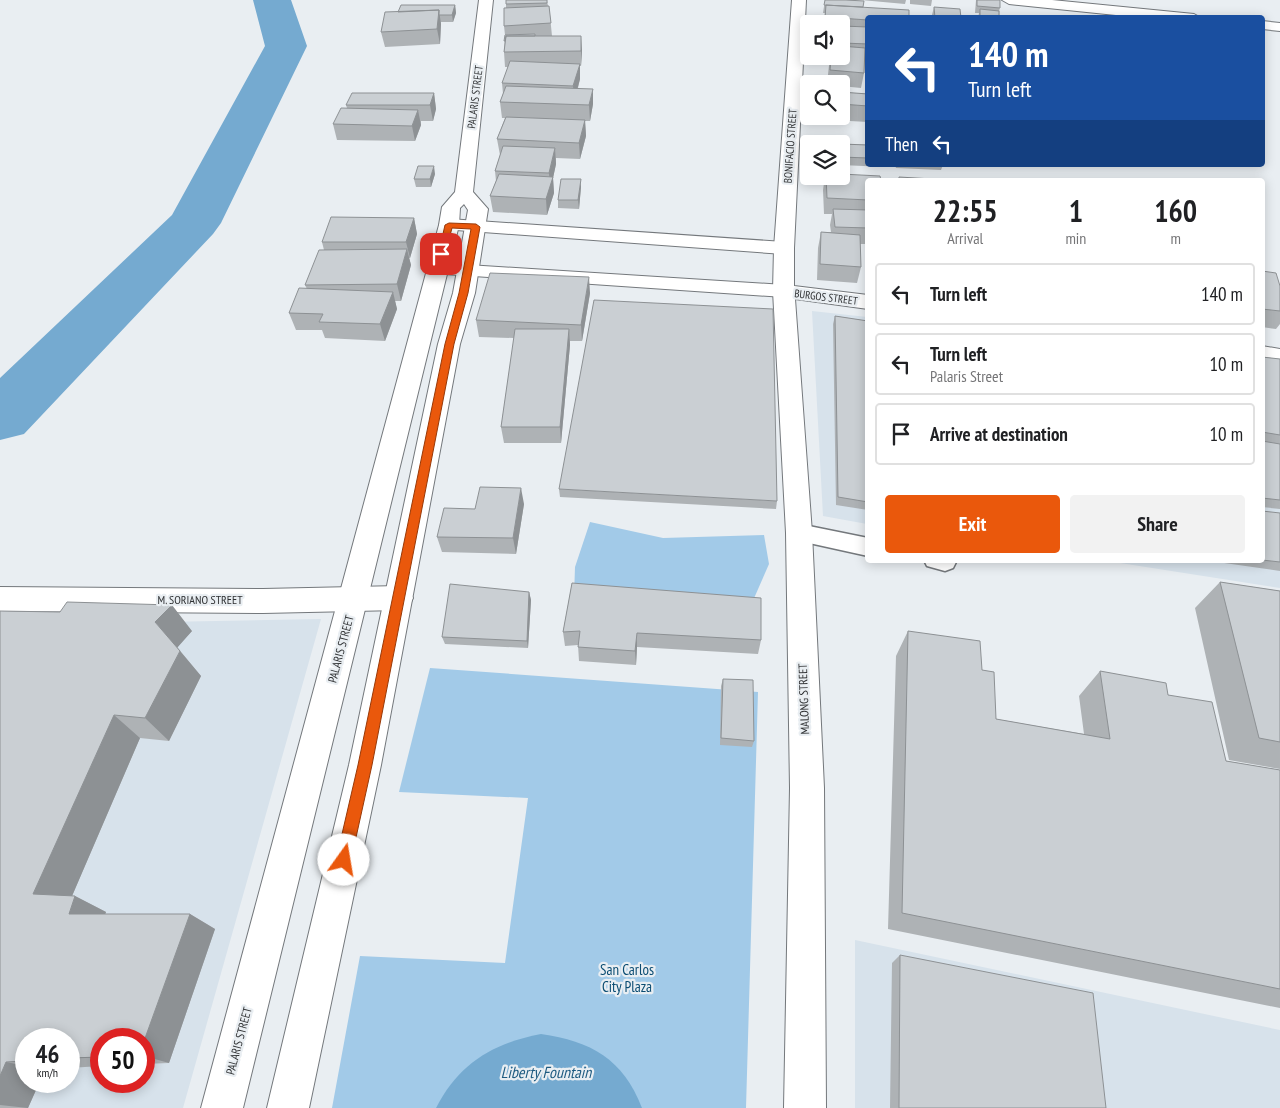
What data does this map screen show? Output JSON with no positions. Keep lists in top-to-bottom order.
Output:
{
  "streets": {
    "street": [
      "PALARIS STREET",
      "BONIFACIO STREET",
      "BURGOS STREET",
      "M. SORIANO STREET",
      "MALONG STREET"
    ]
  },
  "crossings": [
    ["PALARIS STREET", "BURGOS STREET"],
    ["PALARIS STREET", "M. SORIANO STREET"],
    ["BONIFACIO STREET", "BURGOS STREET"],
    ["BONIFACIO STREET", "MALONG STREET"],
    ["BURGOS STREET", "MALONG STREET"]
  ],
  "water": ["Liberty Fountain"],
  "parks": ["San Carlos City Plaza"],
  "page": {
    "turn": ["140 m", "Turn left"],
    "then": "Then",
    "eta": [
      "22:55",
      "Arrival",
      "1",
      "min",
      "160",
      "m"
    ],
    "list": [
      {
        "name": "Turn left",
        "value": "140 m"
      },
      {
        "name": "Turn left",
        "note": "Palaris Street",
        "value": "10 m"
      },
      {
        "name": "Arrive at destination",
        "value": "10 m"
      }
    ],
    "buttons": ["Exit", "Share"],
    "speed": "46 km/h",
    "limit": "50"
  }
}
